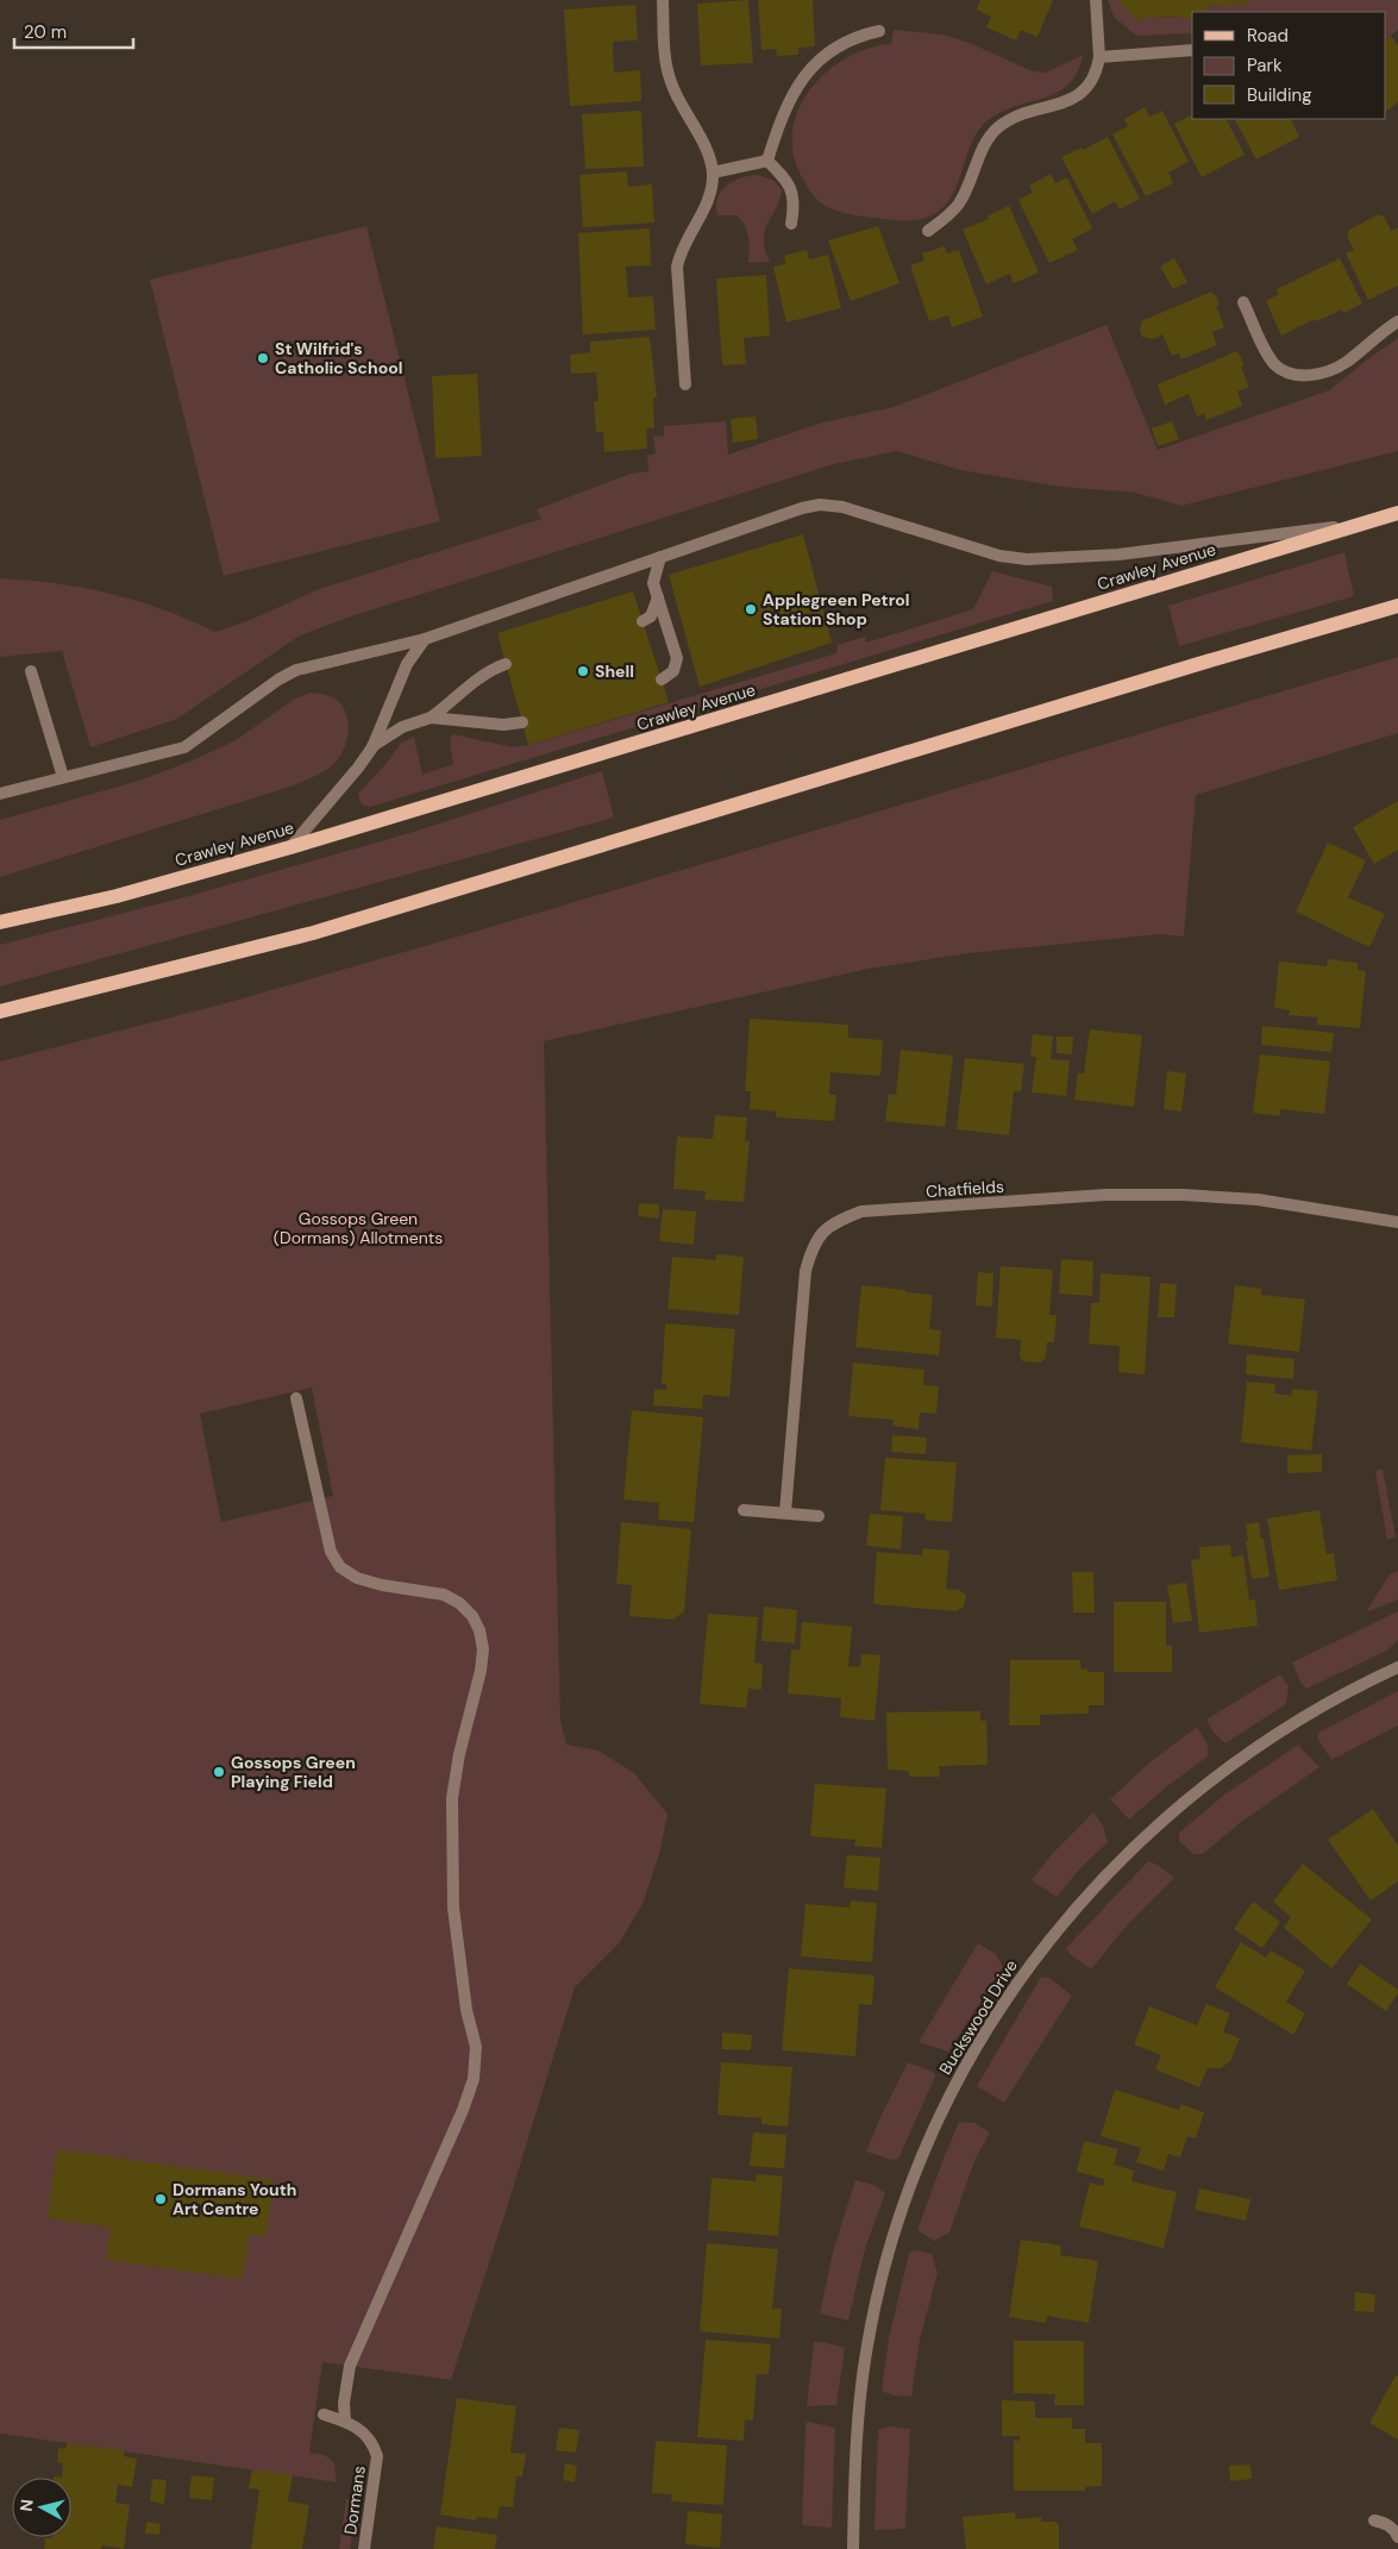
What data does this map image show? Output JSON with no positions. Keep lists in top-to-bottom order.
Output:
{
  "streets": {
    "main road": ["Crawley Avenue"],
    "street": ["Chatfields", "Buckswood Drive", "Dormans"]
  },
  "parks": ["Gossops Green (Dormans) Allotments"],
  "places": [
    "St Wilfrid's Catholic School",
    "Applegreen Petrol Station Shop",
    "Shell",
    "Gossops Green Playing Field",
    "Dormans Youth Art Centre"
  ],
  "legend": ["Road", "Park", "Building"],
  "scale_bar": "20 m",
  "north": "left"
}
